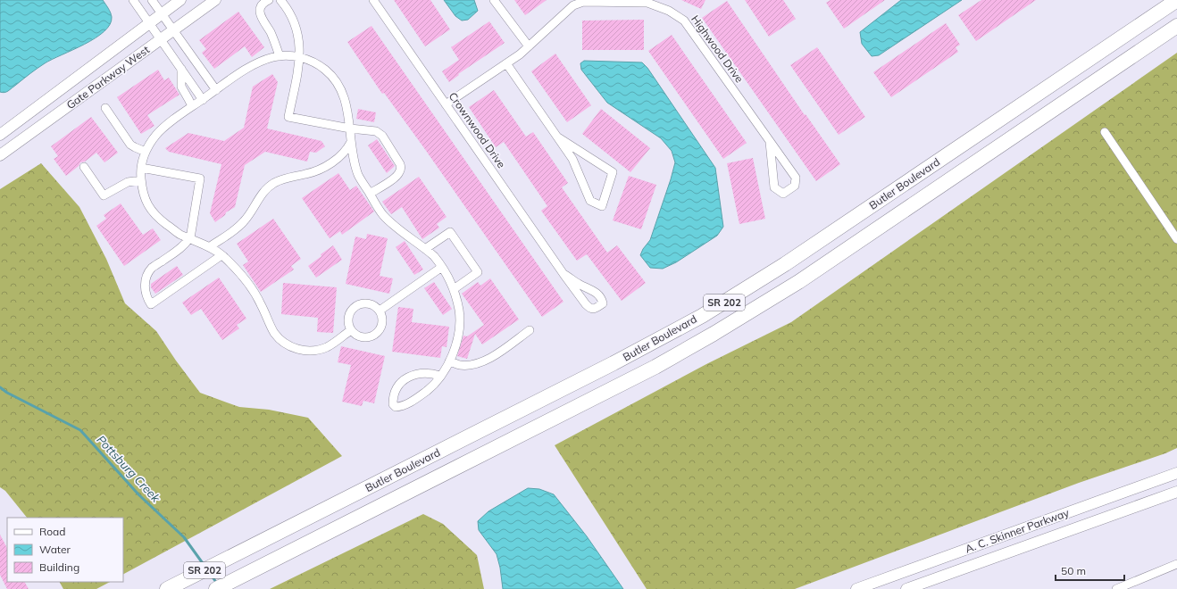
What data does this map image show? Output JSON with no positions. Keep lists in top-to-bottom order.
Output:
{
  "streets": {
    "highway": ["Butler Boulevard", "SR 202"],
    "main road": ["Gate Parkway West", "A. C. Skinner Parkway"],
    "street": ["Highwood Drive", "Crownwood Drive"]
  },
  "crossings": [
    ["Highwood Drive", "Crownwood Drive"]
  ],
  "water": ["Pottsburg Creek"],
  "legend": ["Road", "Water", "Building"],
  "scale_bar": "50 m"
}
